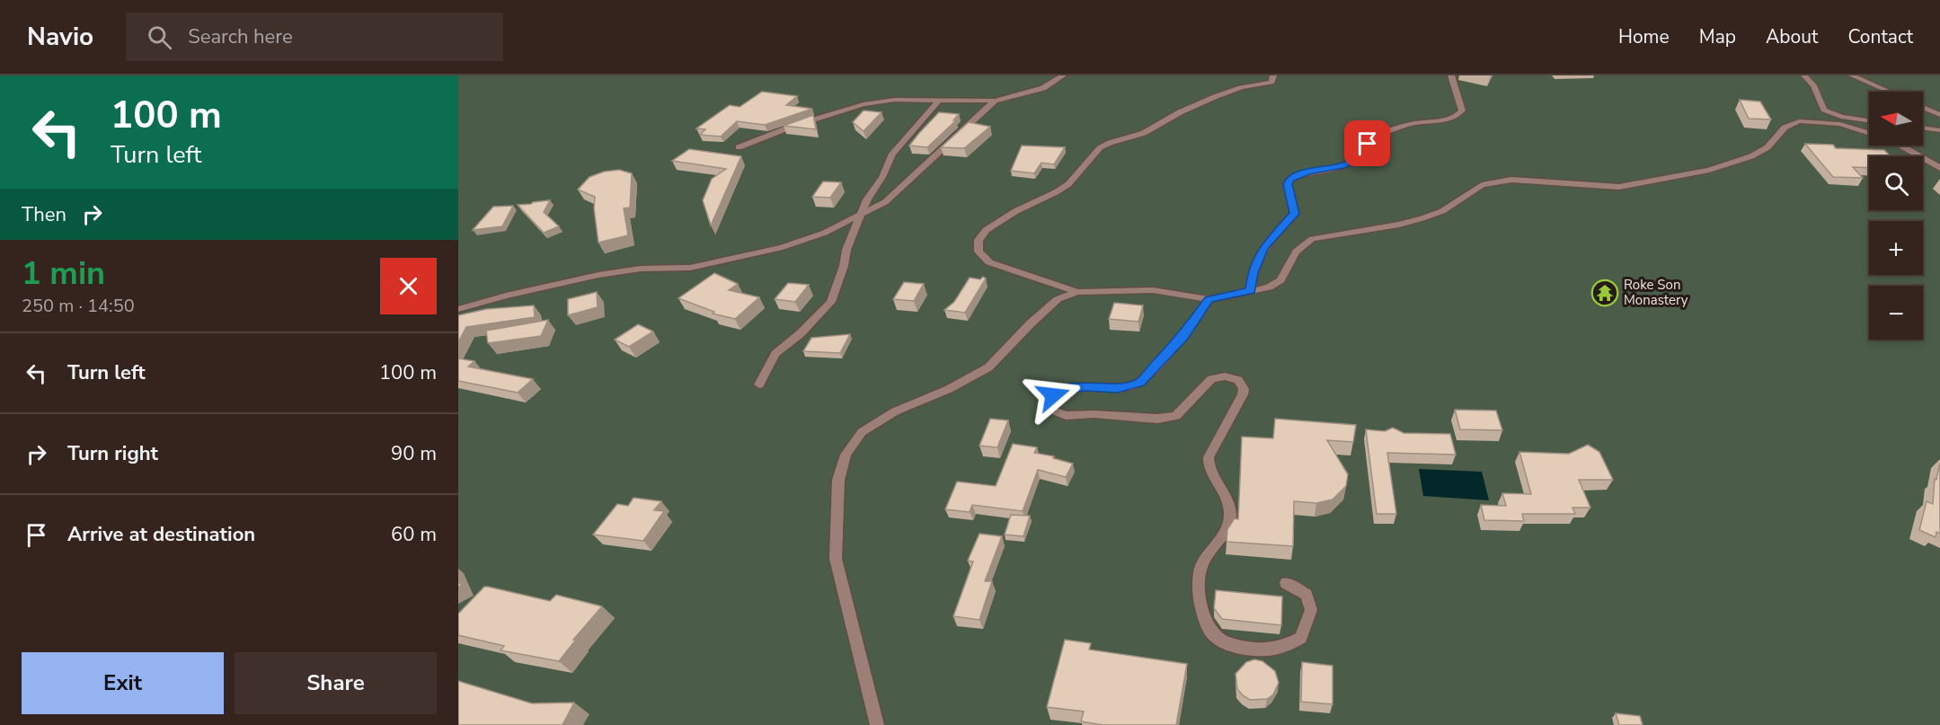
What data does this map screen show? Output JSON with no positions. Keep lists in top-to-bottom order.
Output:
{
  "places": {
    "temple": ["Roke Son Monastery"]
  },
  "north": "left",
  "page": {
    "header": "Navio",
    "search": "Search here",
    "nav": [
      "Home",
      "Map",
      "About",
      "Contact"
    ],
    "turn": ["100 m", "Turn left"],
    "map_buttons": ["+", "−"],
    "then": "Then",
    "heading": ["1 min", "250 m · 14:50"],
    "list": [
      {
        "name": "Turn left",
        "value": "100 m"
      },
      {
        "name": "Turn right",
        "value": "90 m"
      },
      {
        "name": "Arrive at destination",
        "value": "60 m"
      }
    ],
    "buttons": ["Exit", "Share"]
  }
}
